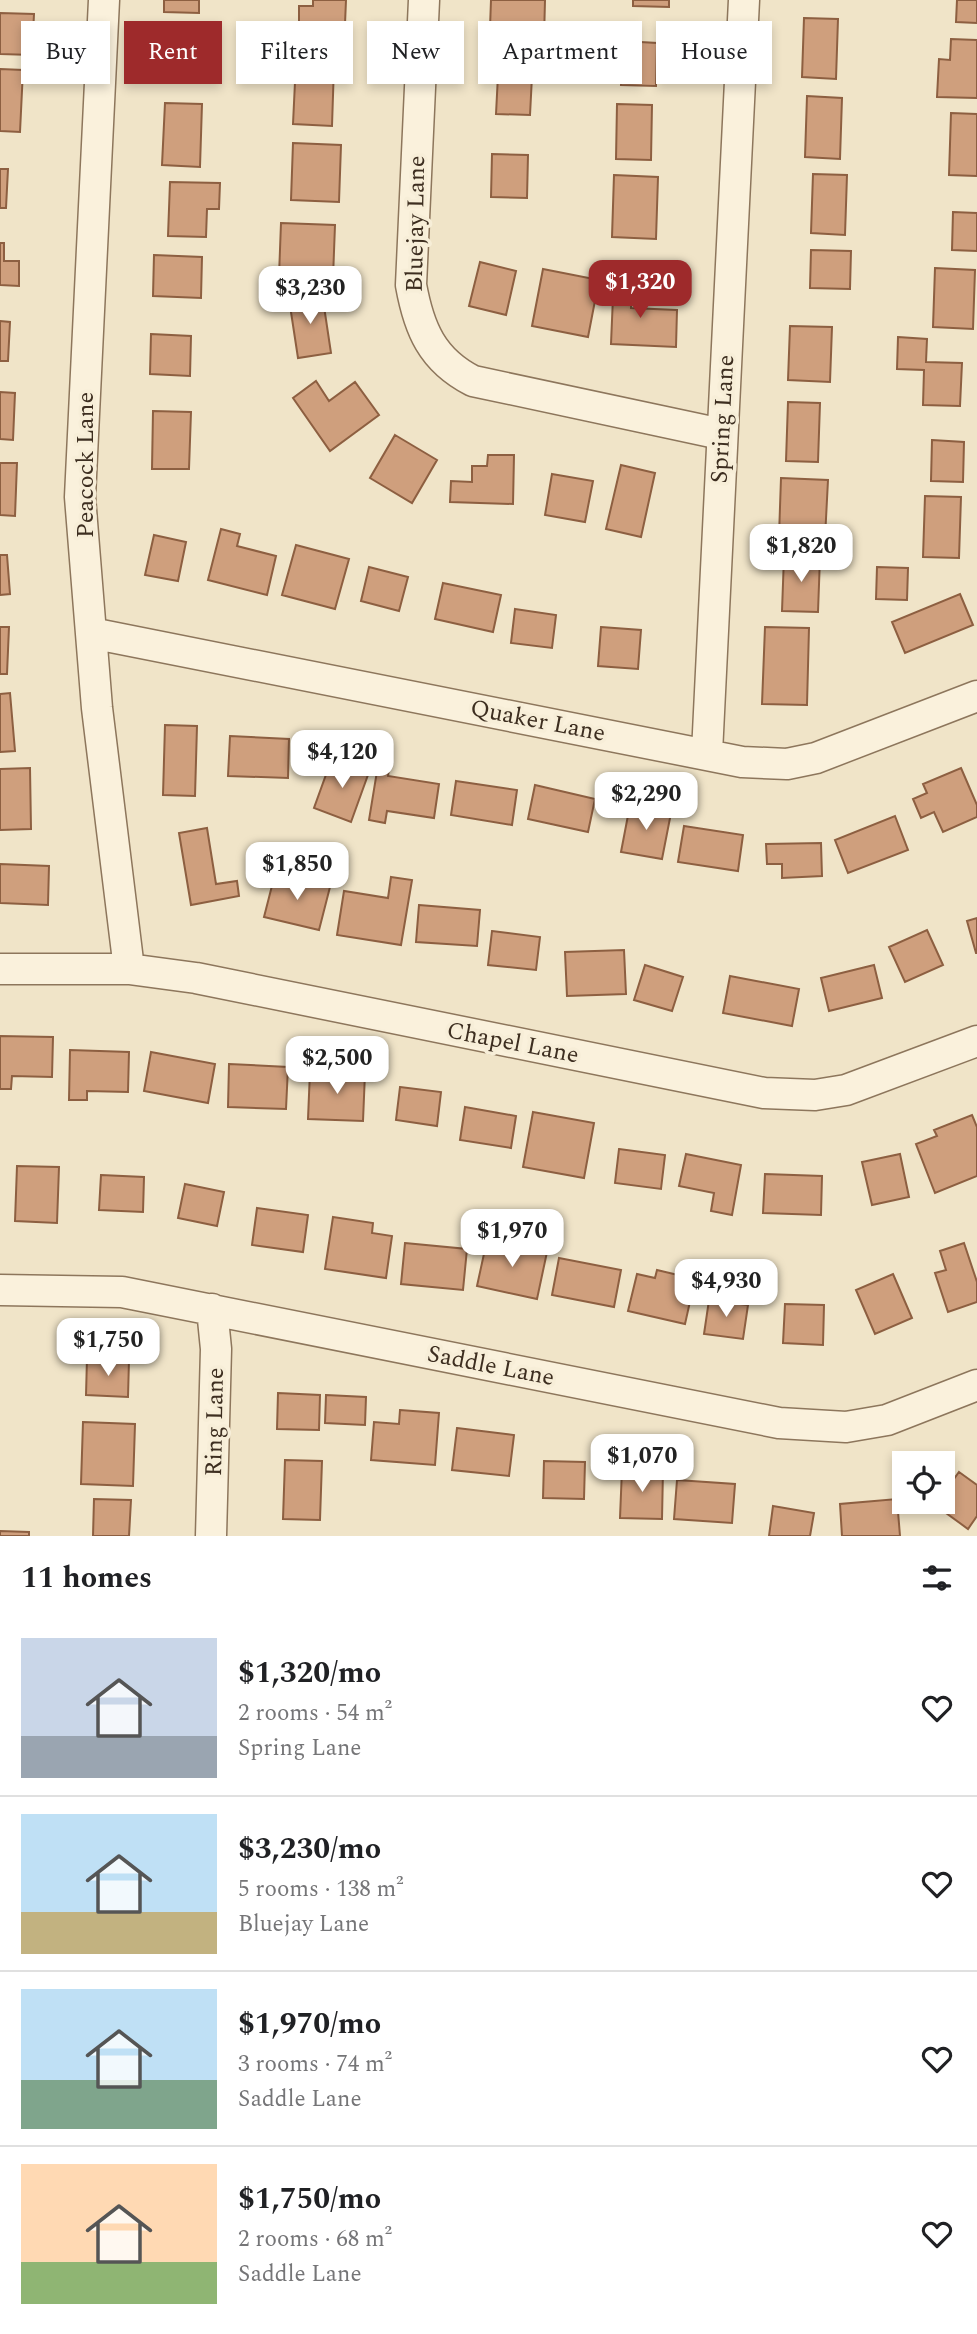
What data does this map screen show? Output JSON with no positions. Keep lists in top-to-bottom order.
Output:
{
  "streets": {
    "street": [
      "Bluejay Lane",
      "Spring Lane",
      "Peacock Lane",
      "Quaker Lane",
      "Chapel Lane",
      "Saddle Lane",
      "Ring Lane"
    ]
  },
  "crossings": [
    ["Bluejay Lane", "Spring Lane"],
    ["Spring Lane", "Quaker Lane"],
    ["Peacock Lane", "Quaker Lane"],
    ["Peacock Lane", "Chapel Lane"],
    ["Saddle Lane", "Ring Lane"]
  ],
  "page": {
    "chip": [
      "Buy",
      "Rent",
      "Filters",
      "New",
      "Apartment",
      "House"
    ],
    "price": [
      "$1,320",
      "$3,230",
      "$1,820",
      "$4,120",
      "$2,290",
      "$1,850",
      "$2,500",
      "$1,970",
      "$4,930",
      "$1,750",
      "$1,070"
    ],
    "heading": "11 homes",
    "list": [
      {
        "name": "$1,320/mo",
        "note": "2 rooms · 54 m² · Spring Lane"
      },
      {
        "name": "$3,230/mo",
        "note": "5 rooms · 138 m² · Bluejay Lane"
      },
      {
        "name": "$1,970/mo",
        "note": "3 rooms · 74 m² · Saddle Lane"
      },
      {
        "name": "$1,750/mo",
        "note": "2 rooms · 68 m² · Saddle Lane"
      }
    ]
  }
}
